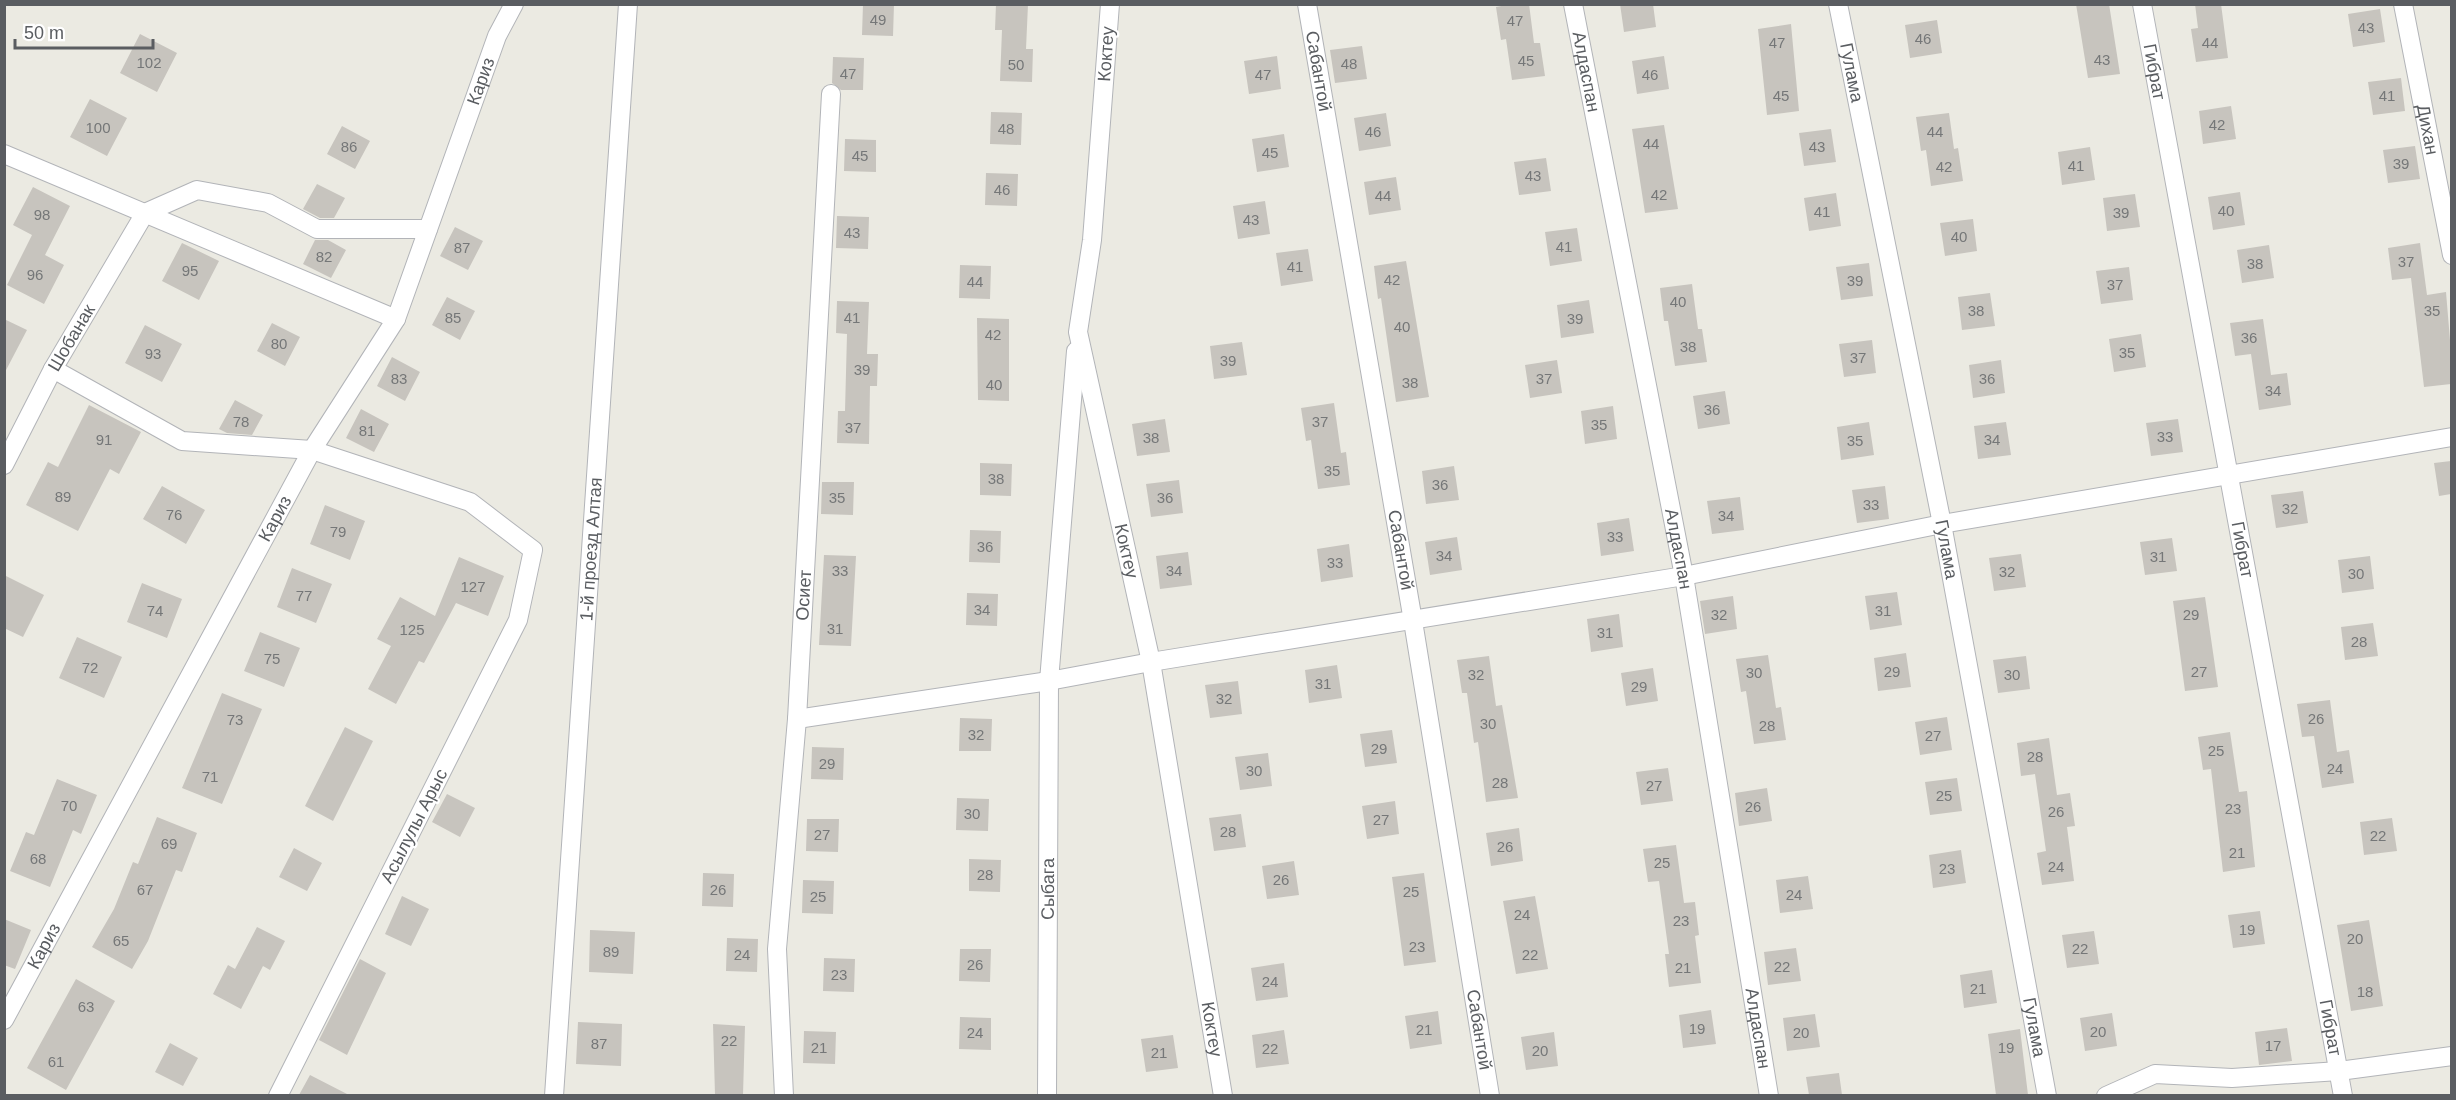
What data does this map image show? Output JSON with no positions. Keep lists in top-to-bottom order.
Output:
{
  "streets": {
    "street": [
      "Коктеу",
      "Сабантой",
      "Алдаспан",
      "Гибрат",
      "Гулама",
      "Кариз",
      "Дихан",
      "Шобанак",
      "1-й проезд Алтая",
      "Осиет",
      "Асылулы Арыс",
      "Сыбага"
    ]
  },
  "crossings": [
    ["Коктеу", "Сыбага"],
    ["Кариз", "Асылулы Арыс"]
  ],
  "house_numbers": [
    "49",
    "47",
    "43",
    "46",
    "47",
    "44",
    "43",
    "45",
    "102",
    "48",
    "50",
    "47",
    "47",
    "46",
    "45",
    "41",
    "42",
    "100",
    "48",
    "46",
    "44",
    "44",
    "86",
    "43",
    "45",
    "45",
    "39",
    "41",
    "42",
    "43",
    "46",
    "42",
    "44",
    "40",
    "41",
    "39",
    "98",
    "43",
    "43",
    "40",
    "41",
    "87",
    "82",
    "37",
    "38",
    "41",
    "95",
    "96",
    "42",
    "39",
    "44",
    "37",
    "40",
    "38",
    "35",
    "85",
    "41",
    "39",
    "40",
    "42",
    "36",
    "80",
    "38",
    "35",
    "93",
    "37",
    "39",
    "39",
    "83",
    "37",
    "36",
    "38",
    "40",
    "34",
    "36",
    "78",
    "37",
    "35",
    "37",
    "81",
    "33",
    "38",
    "91",
    "34",
    "35",
    "35",
    "38",
    "36",
    "89",
    "35",
    "36",
    "33",
    "32",
    "76",
    "34",
    "79",
    "33",
    "36",
    "34",
    "31",
    "33",
    "33",
    "34",
    "32",
    "30",
    "127",
    "77",
    "34",
    "74",
    "31",
    "32",
    "29",
    "31",
    "125",
    "31",
    "28",
    "75",
    "72",
    "29",
    "27",
    "30",
    "32",
    "30",
    "31",
    "29",
    "32",
    "26",
    "73",
    "30",
    "28",
    "32",
    "27",
    "29",
    "25",
    "28",
    "29",
    "24",
    "30",
    "71",
    "28",
    "27",
    "25",
    "70",
    "26",
    "23",
    "26",
    "30",
    "27",
    "28",
    "27",
    "22",
    "69",
    "26",
    "21",
    "68",
    "25",
    "24",
    "23",
    "28",
    "26",
    "67",
    "26",
    "25",
    "24",
    "25",
    "24",
    "23",
    "19",
    "20",
    "65",
    "23",
    "22",
    "89",
    "24",
    "22",
    "26",
    "22",
    "21",
    "23",
    "24",
    "21",
    "18",
    "63",
    "19",
    "21",
    "20",
    "24",
    "20",
    "22",
    "87",
    "17",
    "21",
    "19",
    "22",
    "20",
    "21",
    "61"
  ],
  "scale_bar": "50 m"
}
